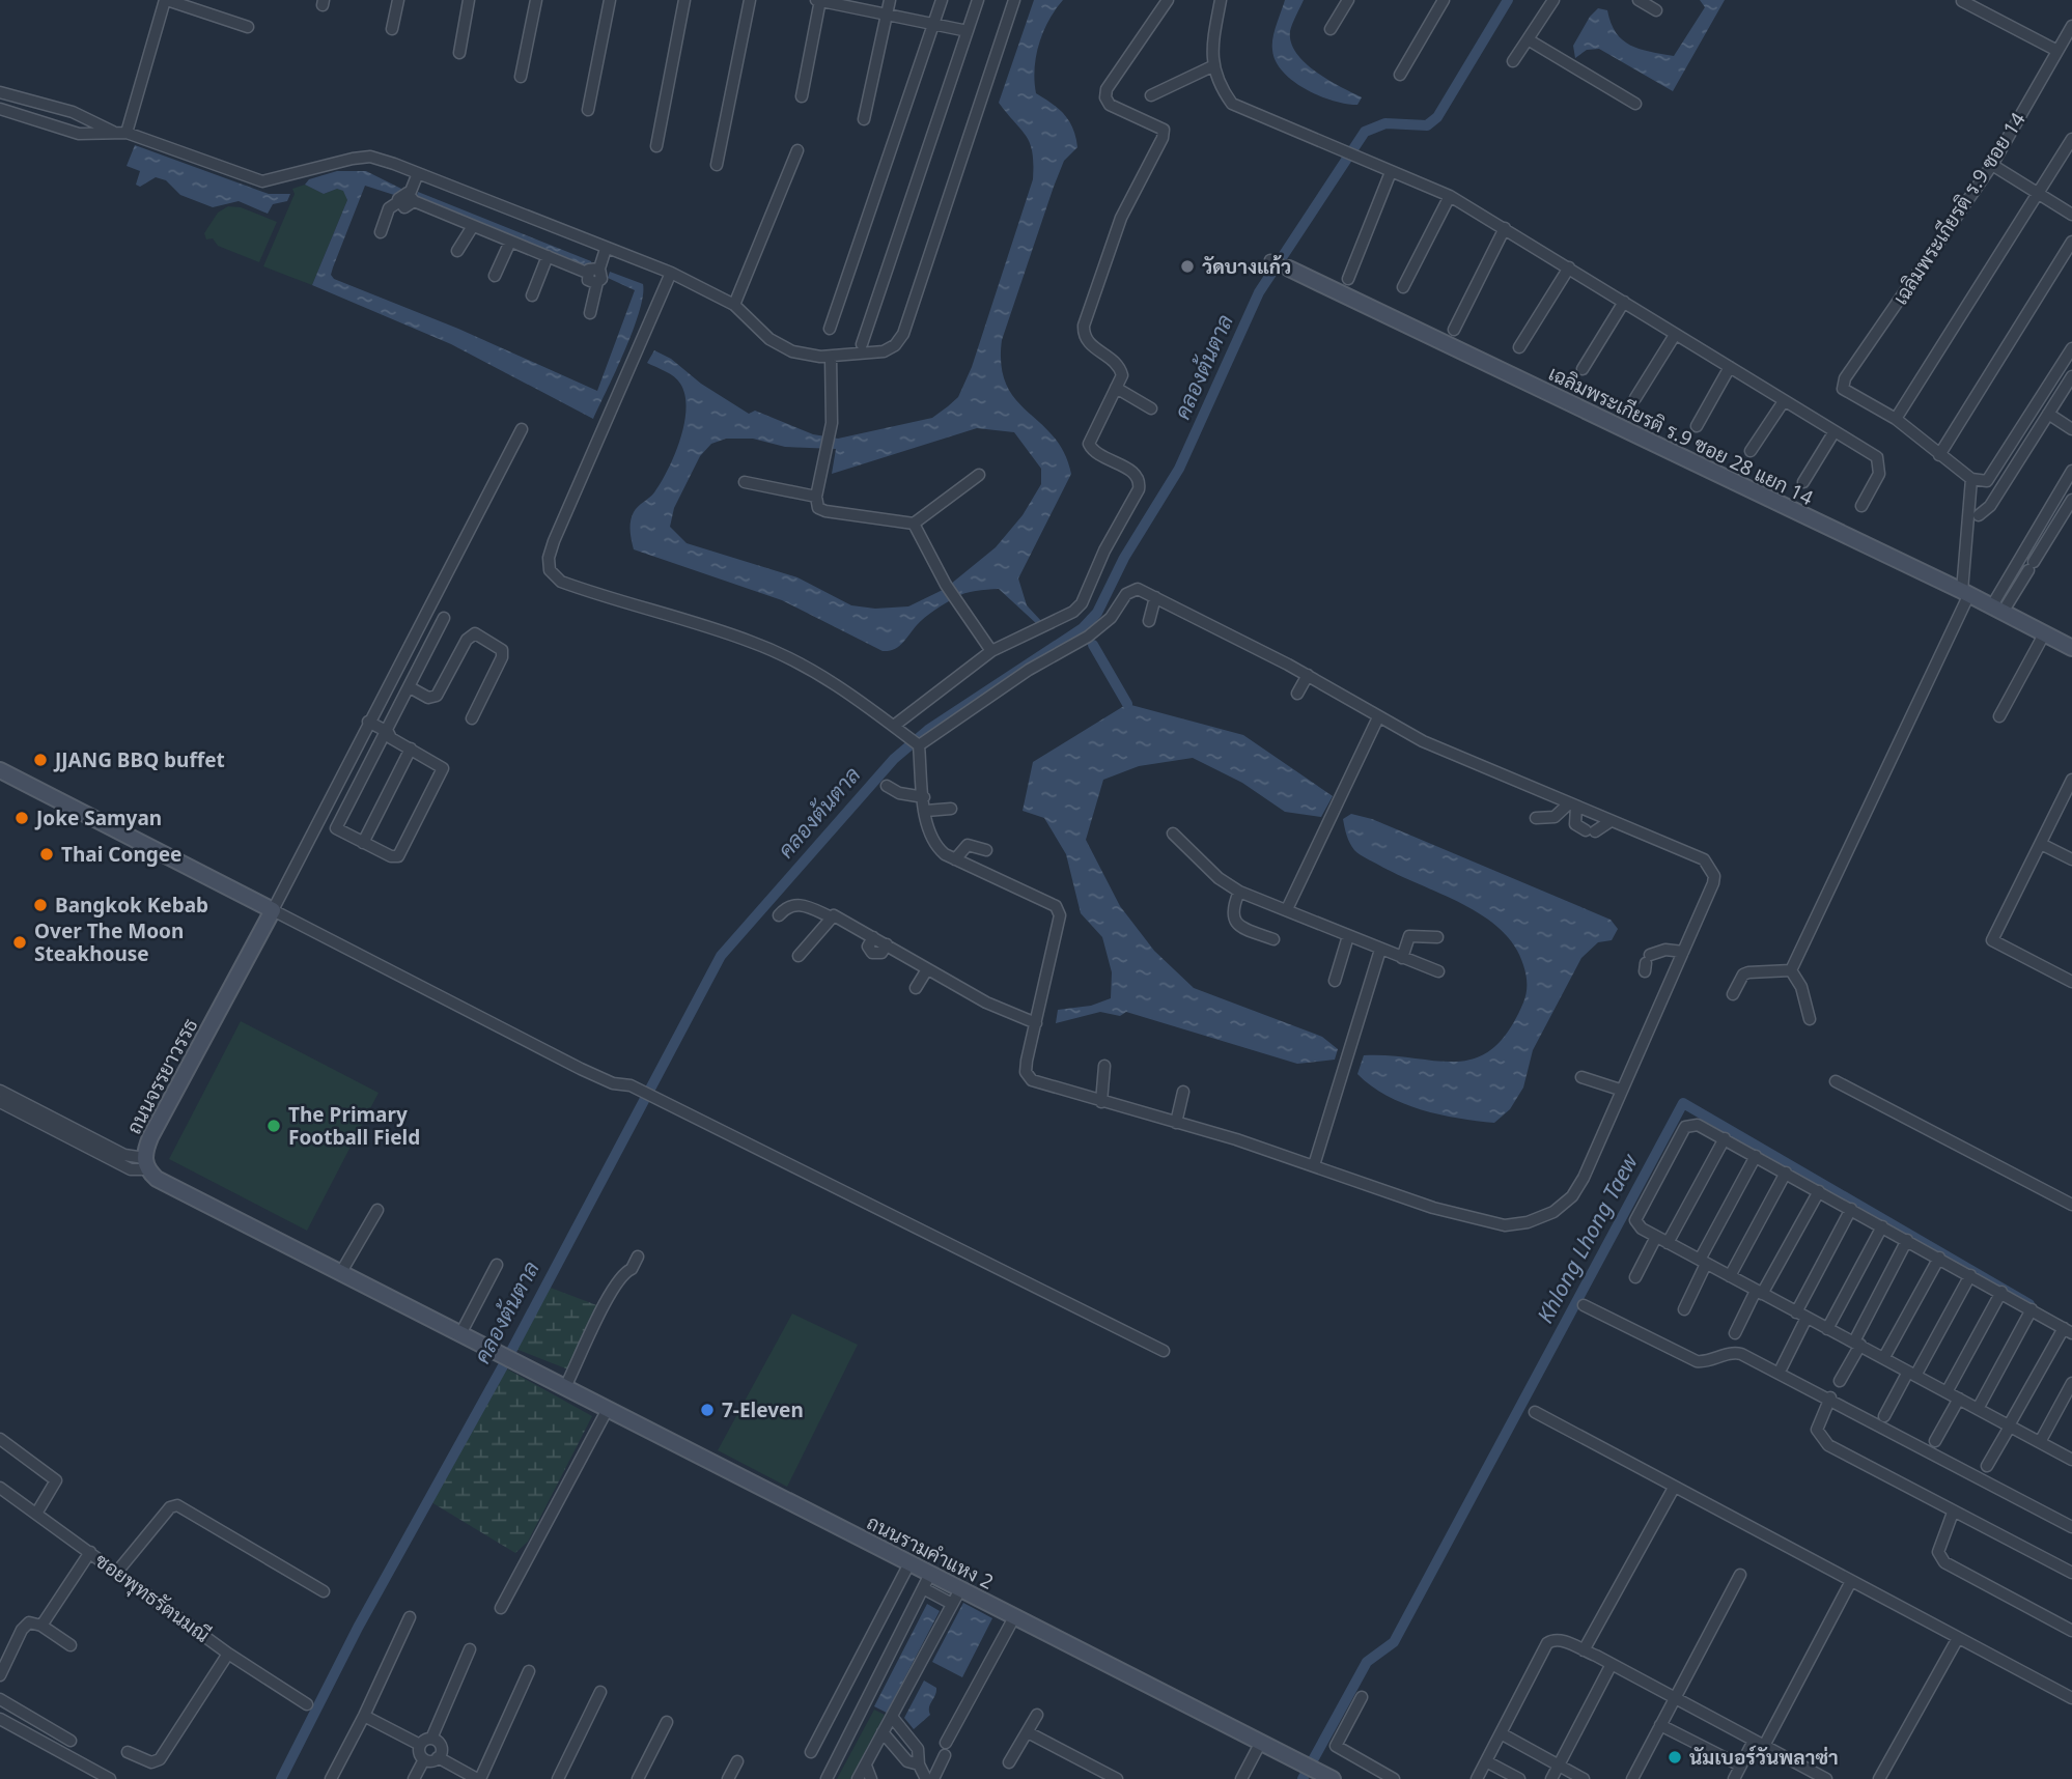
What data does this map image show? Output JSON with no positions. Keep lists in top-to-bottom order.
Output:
{
  "streets": {
    "main road": ["เฉลิมพระเกียรติ ร.9 ซอย 28 แยก 14", "ถนนจรรยาวรรธ", "ถนนรามคำแหง 2"],
    "street": ["เฉลิมพระเกียรติ ร.9 ซอย 14", "ซอยพุทธรัตนมณี"]
  },
  "water": ["คลองต้นตาล", "Khlong Lhong Taew"],
  "places": [
    "วัดบางแก้ว",
    "JJANG BBQ buffet",
    "Joke Samyan",
    "Thai Congee",
    "Bangkok Kebab",
    "Over The Moon Steakhouse",
    "The Primary Football Field",
    "7-Eleven",
    "นัมเบอร์วันพลาซ่า"
  ]
}
